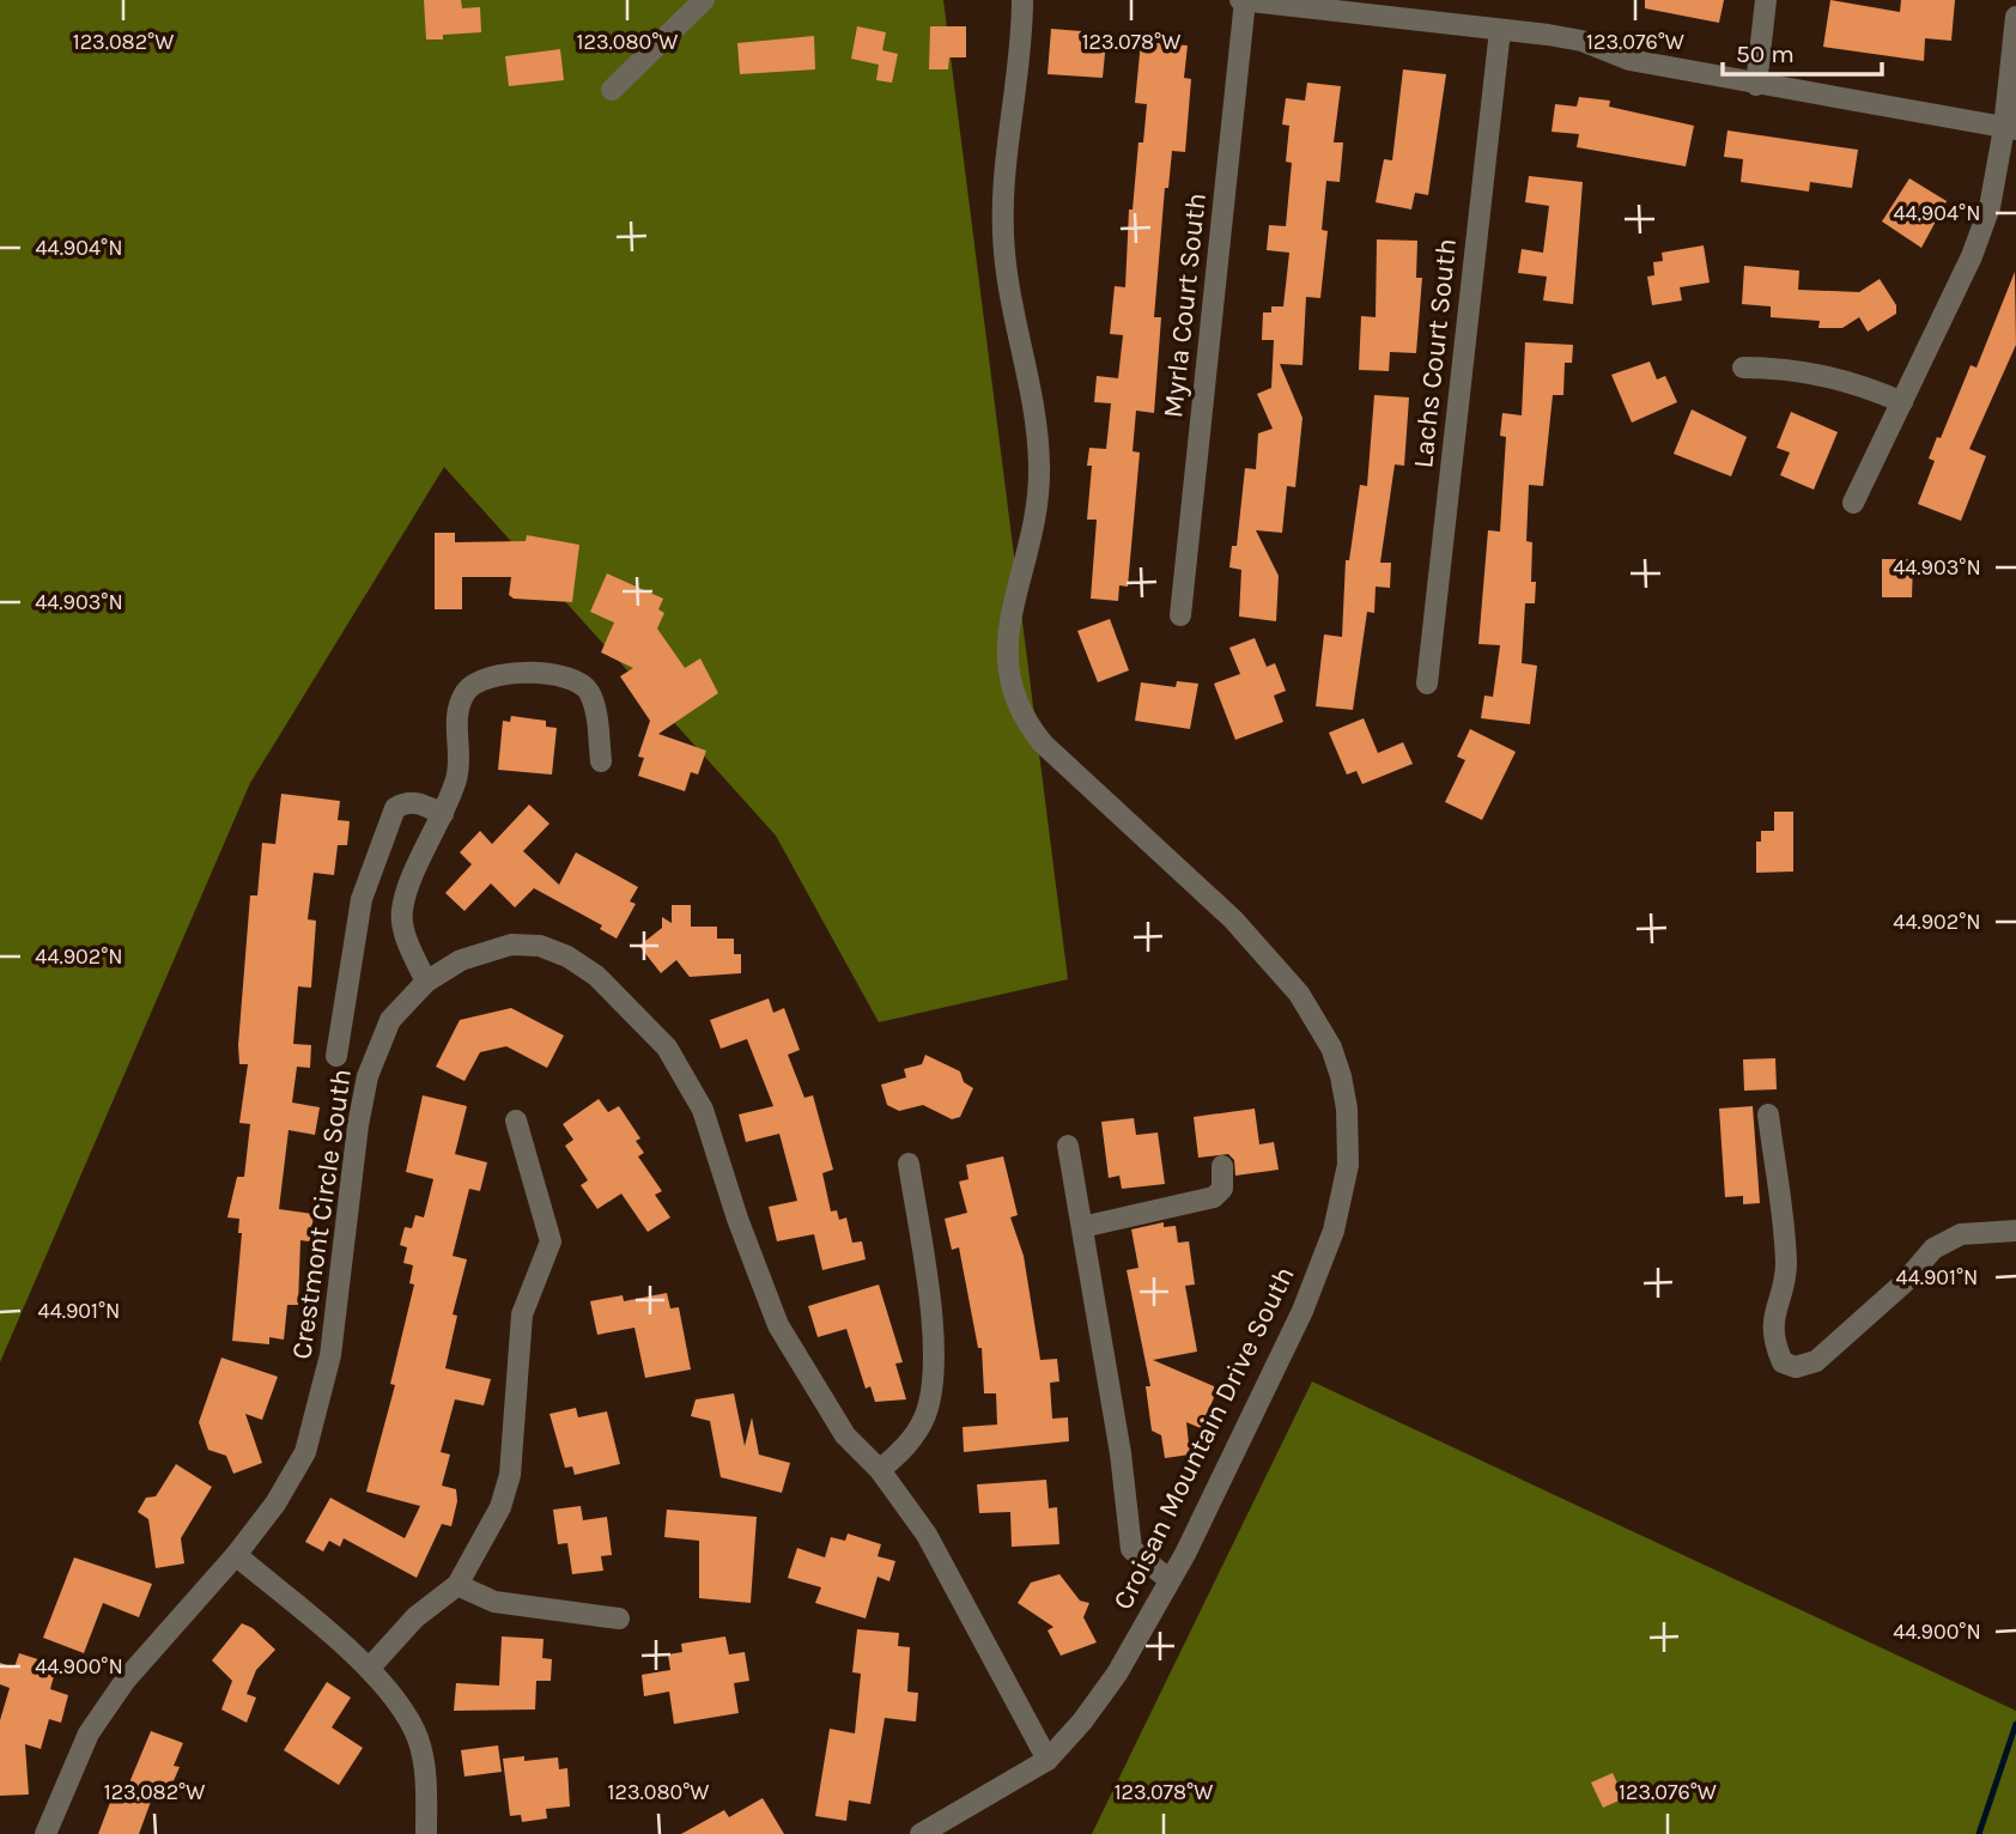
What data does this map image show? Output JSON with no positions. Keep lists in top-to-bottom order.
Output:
{
  "streets": {
    "street": [
      "Myrla Court South",
      "Lachs Court South",
      "Crestmont Circle South",
      "Croisan Mountain Drive South"
    ]
  },
  "crossings": [
    ["Crestmont Circle South", "Croisan Mountain Drive South"]
  ],
  "scale_bar": "50 m",
  "coordinates": [
    "123.082°W",
    "123.080°W",
    "123.078°W",
    "123.076°W",
    "44.904°N",
    "44.903°N",
    "44.902°N",
    "44.901°N",
    "44.900°N"
  ]
}
